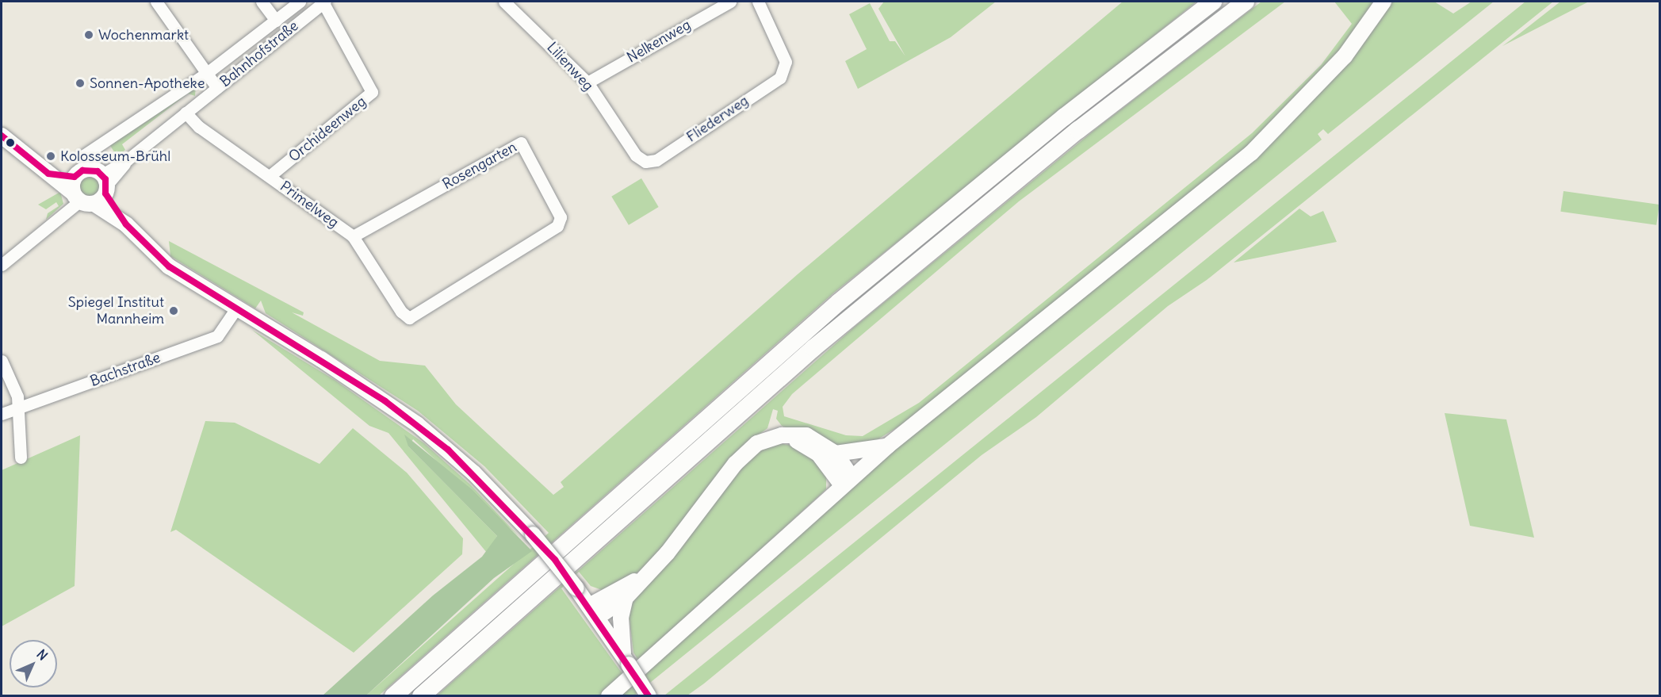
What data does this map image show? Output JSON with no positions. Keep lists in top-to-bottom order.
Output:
{
  "streets": {
    "street": [
      "Nelkenweg",
      "Bahnhofstraße",
      "Lilienweg",
      "Fliederweg",
      "Orchideenweg",
      "Rosengarten",
      "Primelweg",
      "Bachstraße"
    ]
  },
  "crossings": [
    ["Nelkenweg", "Lilienweg"],
    ["Bahnhofstraße", "Orchideenweg"],
    ["Bahnhofstraße", "Primelweg"],
    ["Lilienweg", "Fliederweg"],
    ["Orchideenweg", "Primelweg"],
    ["Rosengarten", "Primelweg"]
  ],
  "places": [
    "Wochenmarkt",
    "Sonnen-Apotheke",
    "Kolosseum-Brühl",
    "Spiegel Institut Mannheim"
  ],
  "north": "top right"
}
